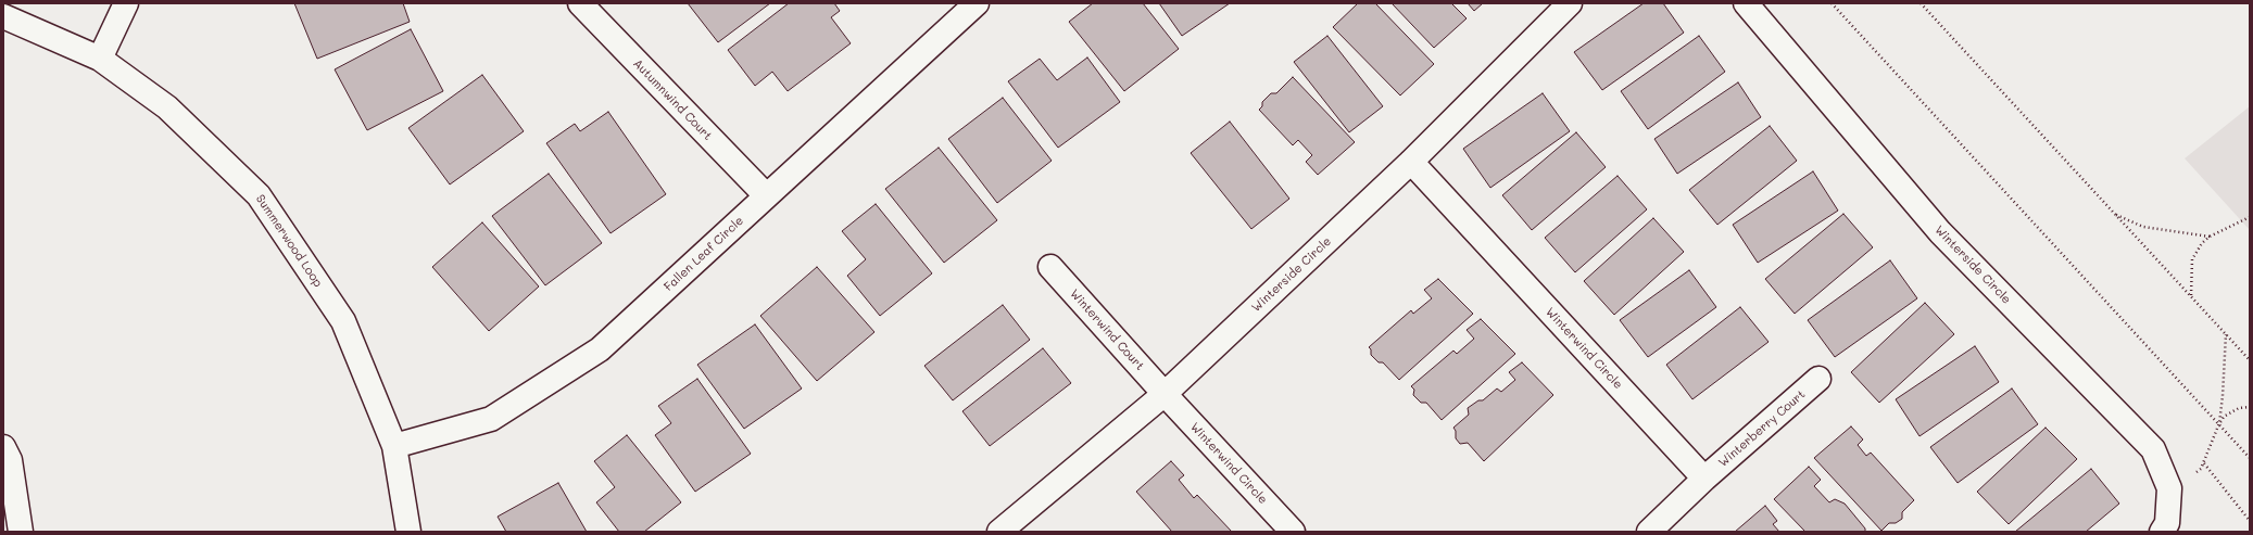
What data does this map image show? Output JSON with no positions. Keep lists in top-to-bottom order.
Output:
{
  "streets": {
    "street": [
      "Autumnwind Court",
      "Summerwood Loop",
      "Fallen Leaf Circle",
      "Winterside Circle",
      "Winterwind Court",
      "Winterwind Circle",
      "Winterberry Court"
    ]
  },
  "crossings": [
    ["Autumnwind Court", "Fallen Leaf Circle"],
    ["Summerwood Loop", "Fallen Leaf Circle"],
    ["Winterside Circle", "Winterwind Court"],
    ["Winterside Circle", "Winterwind Circle"],
    ["Winterwind Court", "Winterwind Circle"],
    ["Winterwind Circle", "Winterberry Court"]
  ]
}
